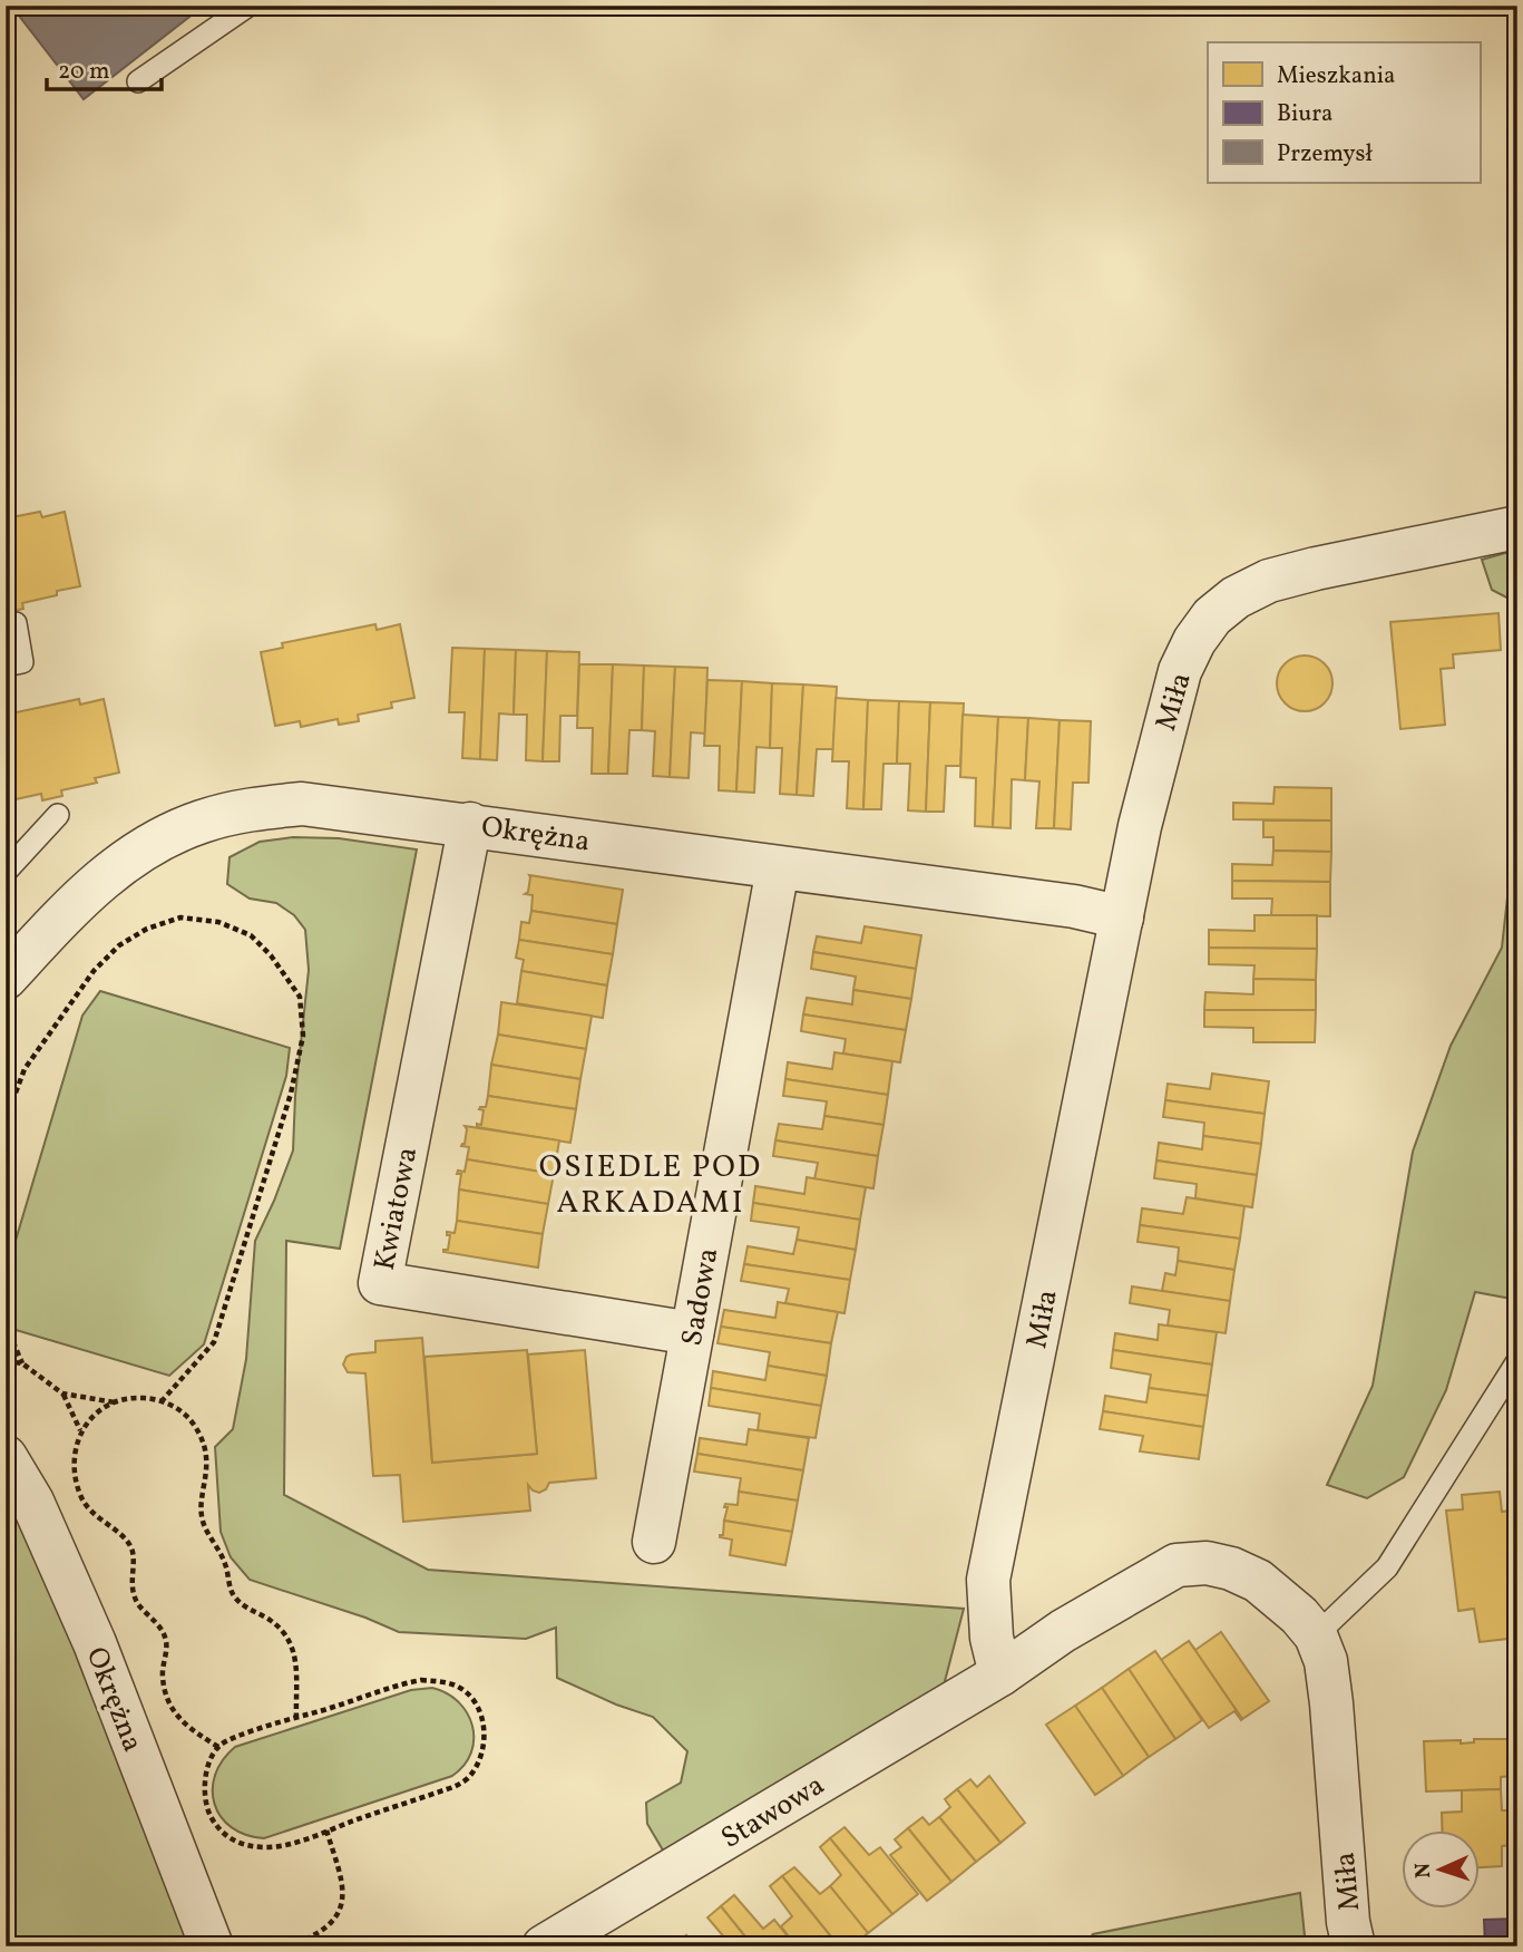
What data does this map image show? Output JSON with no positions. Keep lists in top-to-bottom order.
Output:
{
  "streets": {
    "street": [
      "Miła",
      "Okrężna",
      "Kwiatowa",
      "Sadowa",
      "Stawowa"
    ]
  },
  "crossings": [
    ["Miła", "Okrężna"],
    ["Miła", "Stawowa"],
    ["Okrężna", "Kwiatowa"],
    ["Okrężna", "Sadowa"],
    ["Kwiatowa", "Sadowa"]
  ],
  "districts": ["OSIEDLE POD ARKADAMI"],
  "legend": ["Mieszkania", "Biura", "Przemysł"],
  "scale_bar": "20 m",
  "north": "left"
}
